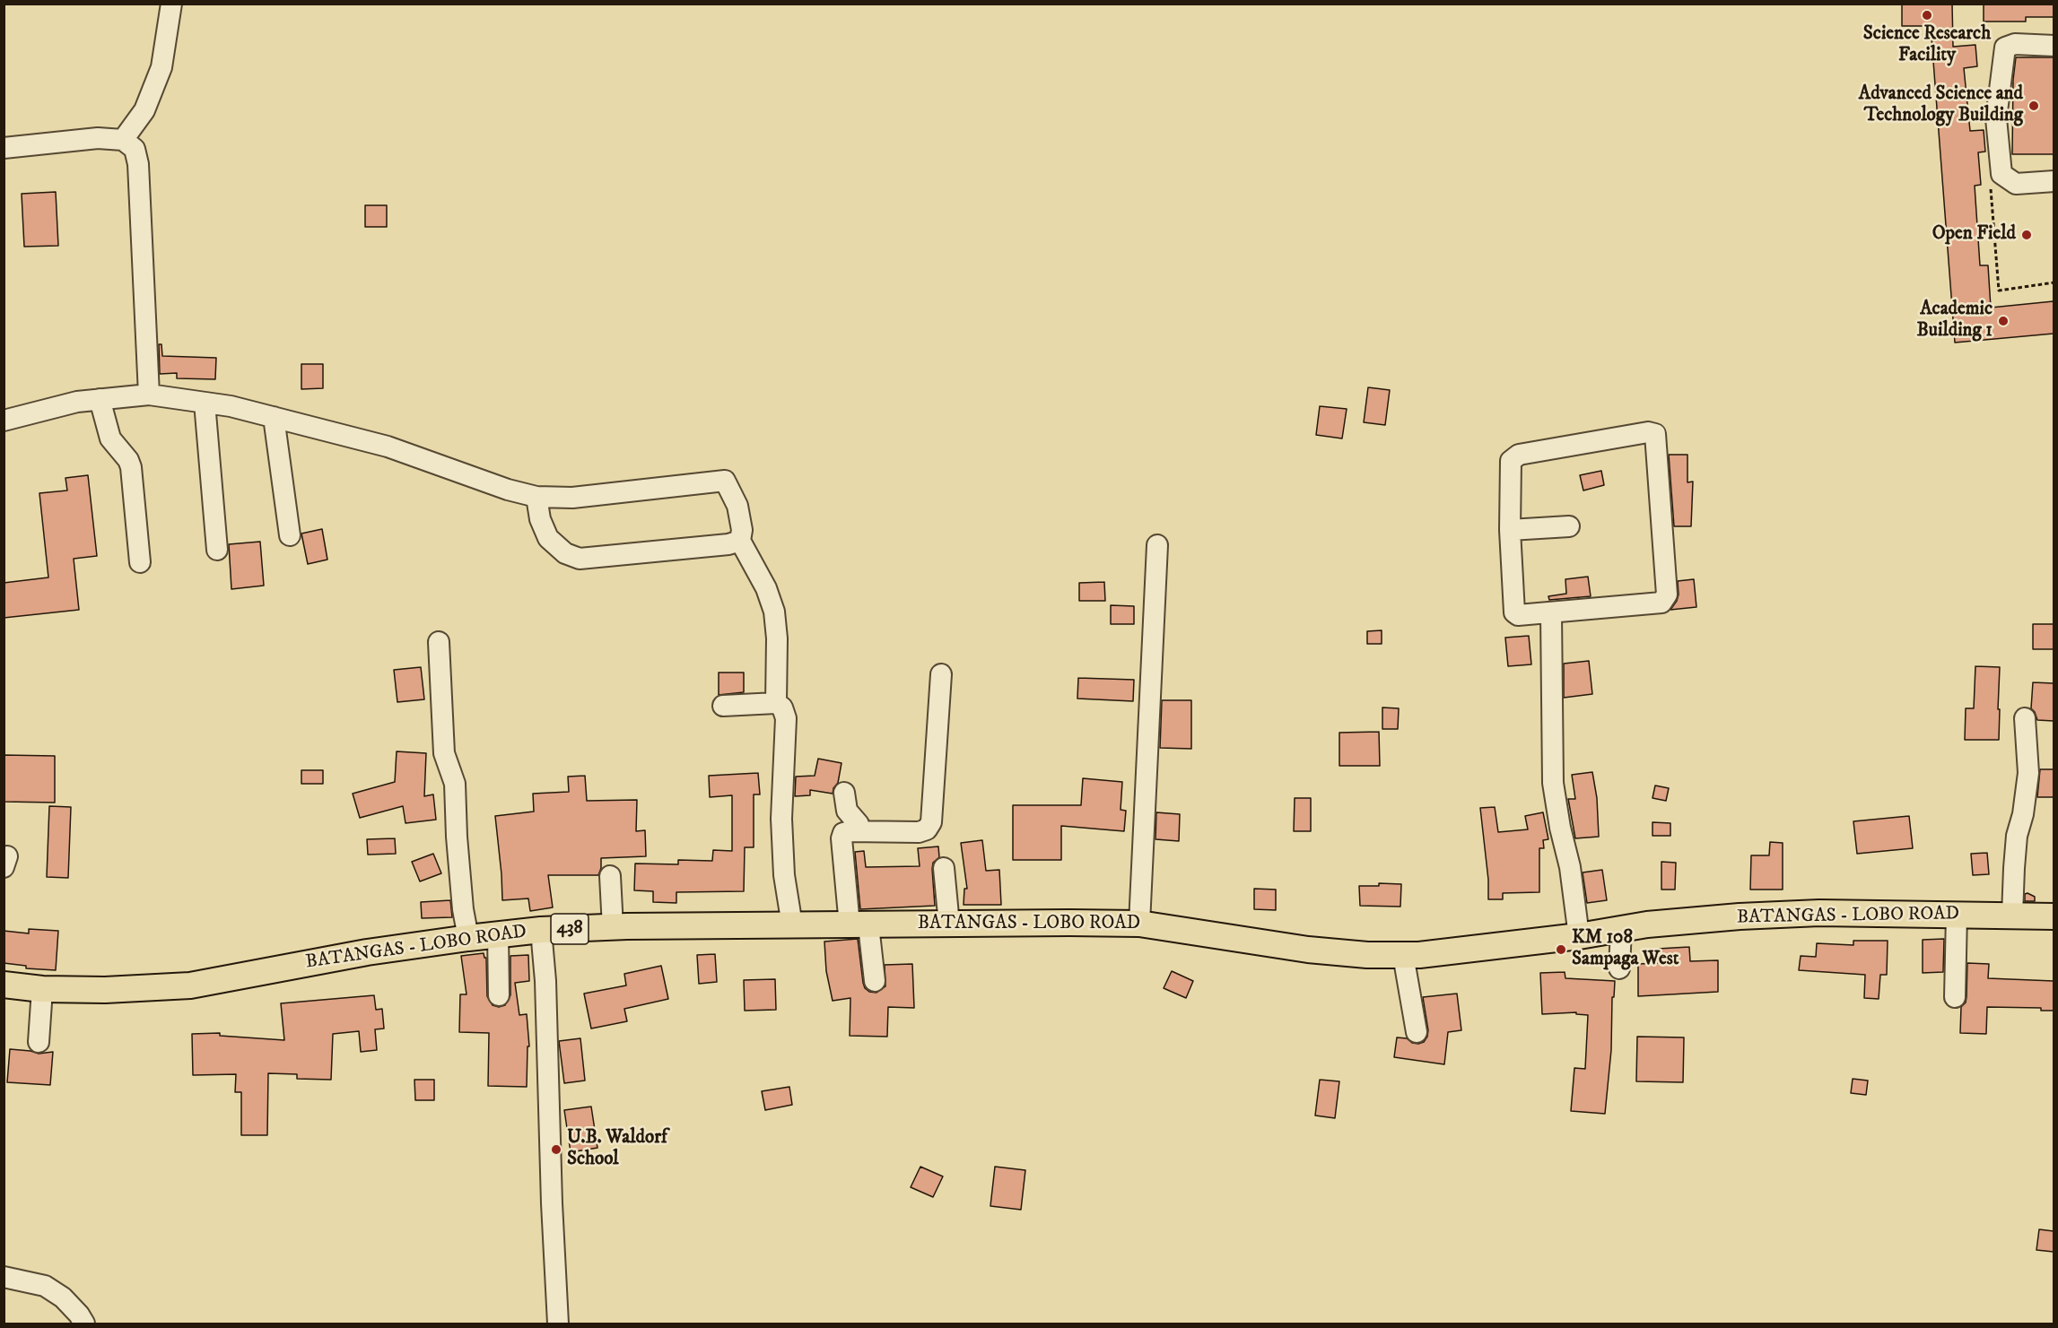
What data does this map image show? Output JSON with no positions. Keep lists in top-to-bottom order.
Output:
{
  "streets": {
    "main road": ["BATANGAS - LOBO ROAD", "438"]
  },
  "places": [
    "Science Research Facility",
    "Advanced Science and Technology Building",
    "Open Field",
    "Academic Building 1",
    "KM 108 Sampaga West",
    "U.B. Waldorf School"
  ]
}
